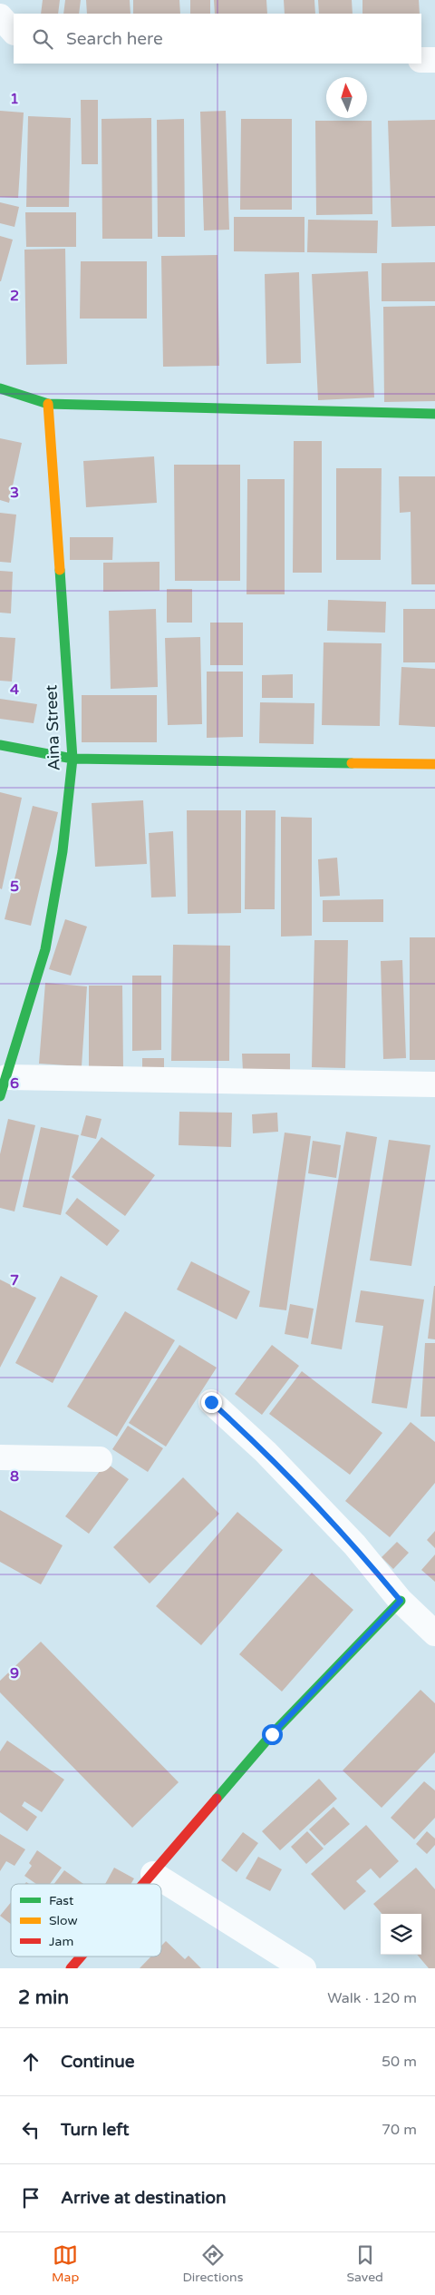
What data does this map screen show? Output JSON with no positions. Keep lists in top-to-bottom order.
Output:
{
  "streets": {
    "street": ["Aina Street"]
  },
  "legend": ["Fast", "Slow", "Jam"],
  "north": "top",
  "page": {
    "search": "Search here",
    "heading": ["2 min", "Walk · 120 m"],
    "list": [
      ["Continue", "50 m"],
      ["Turn left", "70 m"],
      "Arrive at destination"
    ],
    "nav": ["Map", "Directions", "Saved"]
  },
  "grid": {
    "rows": [
      "1",
      "2",
      "3",
      "4",
      "5",
      "6",
      "7",
      "8",
      "9"
    ]
  }
}
